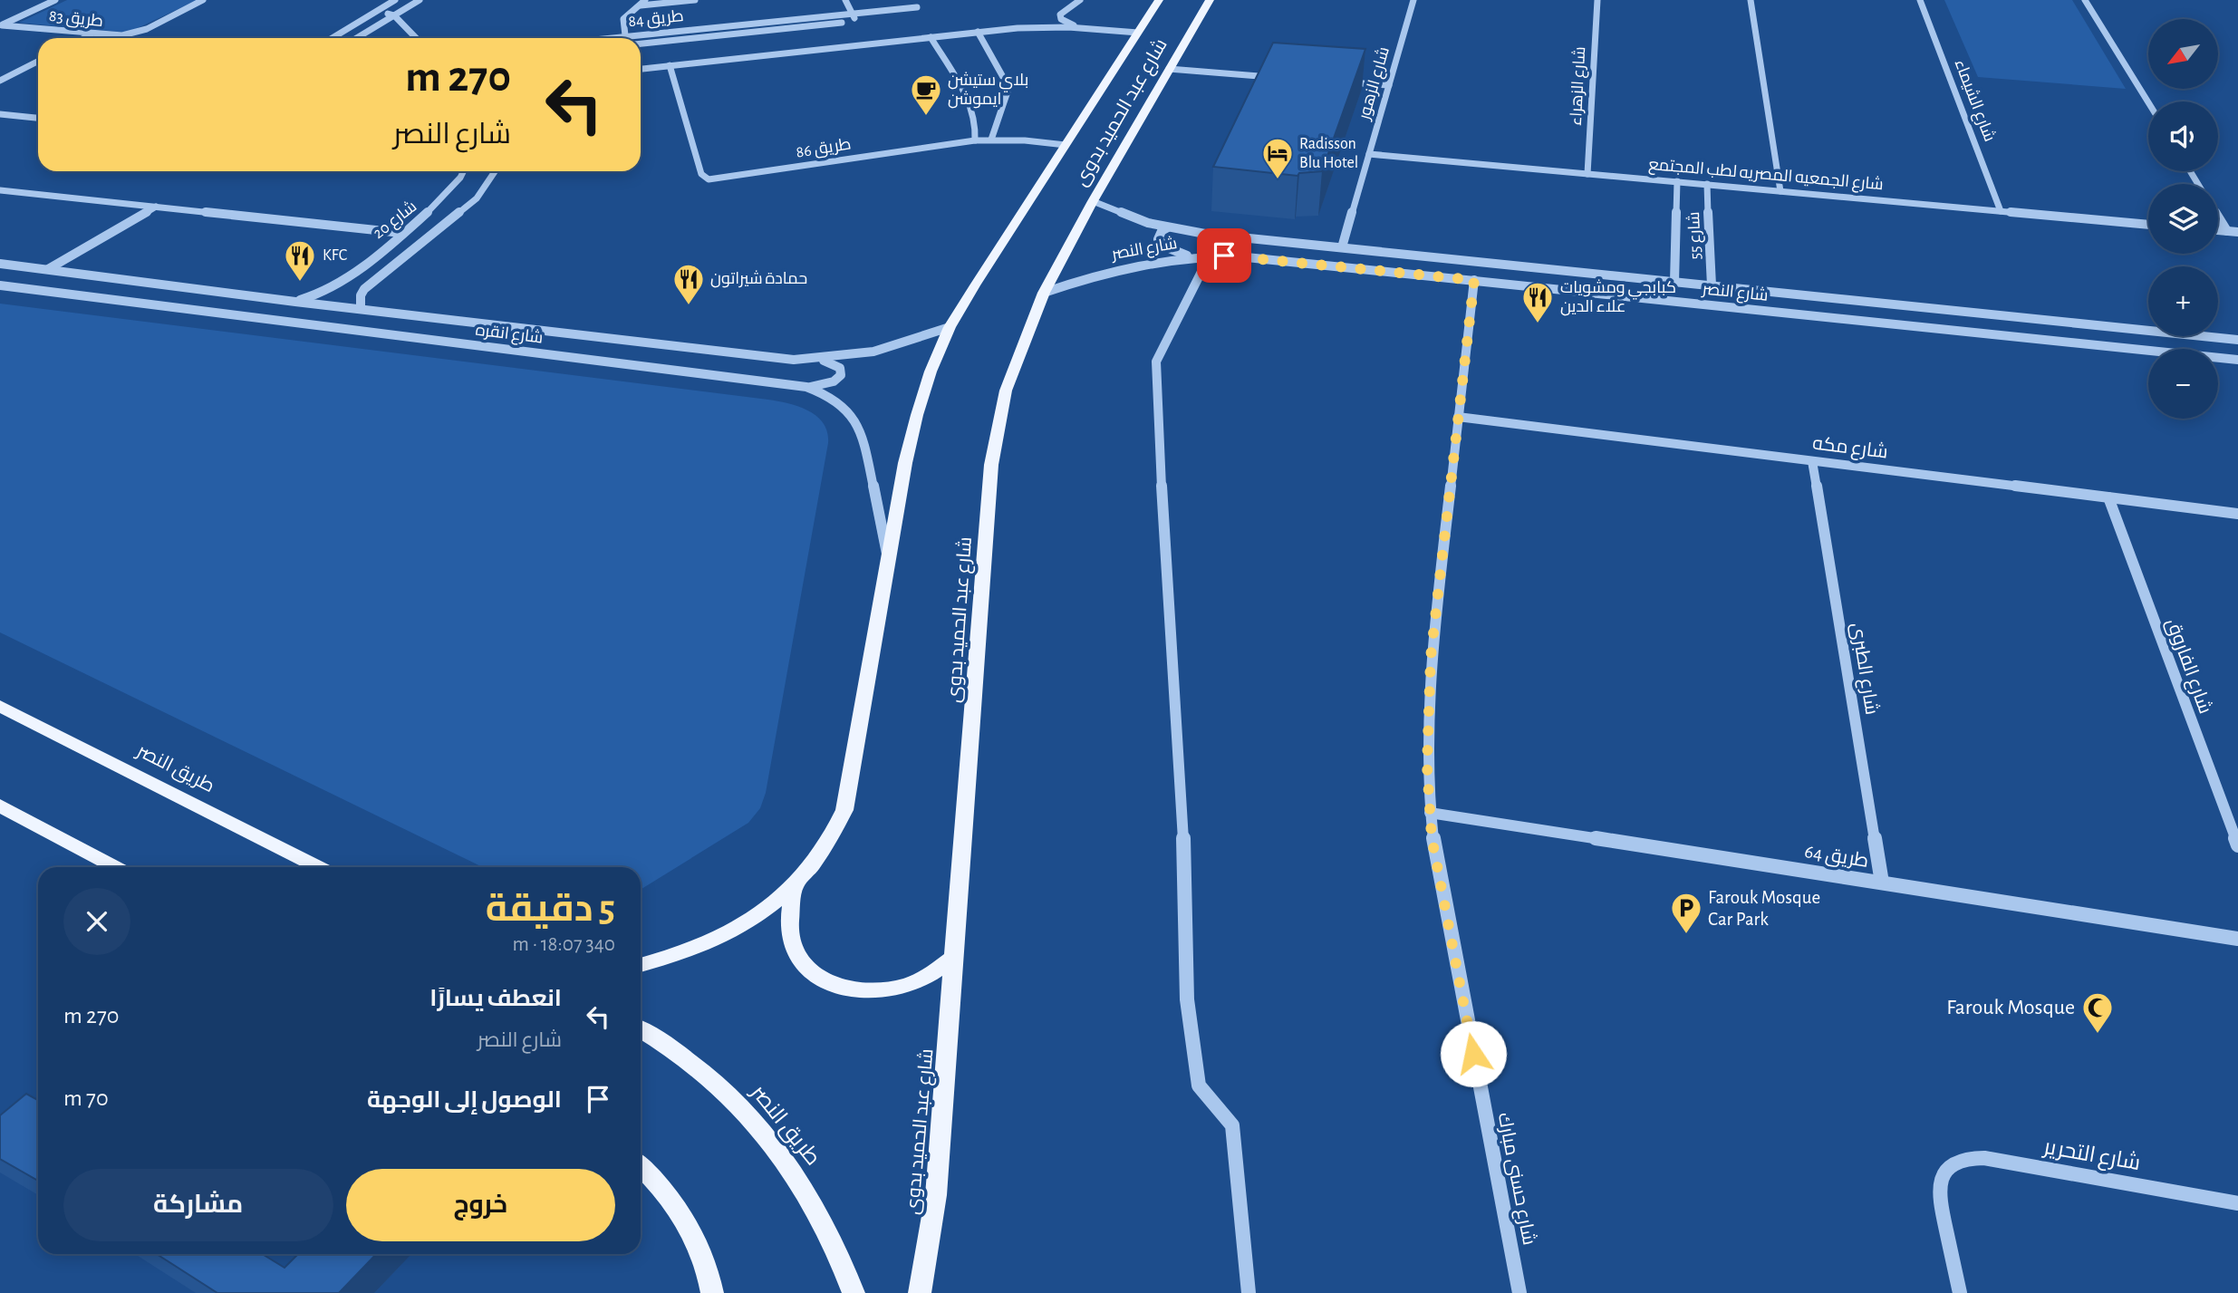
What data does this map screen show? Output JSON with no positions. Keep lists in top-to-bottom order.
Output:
{
  "streets": {
    "main road": ["شارع عبد الحميد بدوى", "طريق النصر"],
    "street": [
      "طريق 83",
      "طريق 84",
      "شارع الزهور",
      "شارع الزهراء",
      "شارع الشيماء",
      "طريق 86",
      "شارع الجمعيه المصريه لطب المجتمع",
      "شارع 20",
      "شارع 55",
      "شارع النصر",
      "شارع انقره",
      "شارع مكه",
      "شارع الفاروق",
      "شارع الطبرى",
      "طريق 64",
      "شارع التحرير",
      "شارع حسنى مبارك"
    ]
  },
  "crossings": [
    ["شارع الزهور", "شارع الجمعيه المصريه لطب المجتمع"],
    ["شارع الزهور", "شارع النصر"],
    ["شارع الزهراء", "شارع الجمعيه المصريه لطب المجتمع"],
    ["شارع الشيماء", "شارع الجمعيه المصريه لطب المجتمع"],
    ["شارع عبد الحميد بدوى", "طريق 86"],
    ["شارع عبد الحميد بدوى", "شارع النصر"],
    ["شارع عبد الحميد بدوى", "شارع انقره"],
    ["شارع الجمعيه المصريه لطب المجتمع", "شارع 55"],
    ["شارع 20", "شارع انقره"],
    ["شارع 55", "شارع النصر"],
    ["شارع النصر", "شارع حسنى مبارك"],
    ["شارع مكه", "شارع الفاروق"],
    ["شارع مكه", "شارع الطبرى"],
    ["شارع مكه", "شارع حسنى مبارك"],
    ["شارع الطبرى", "طريق 64"],
    ["طريق 64", "شارع حسنى مبارك"]
  ],
  "places": {
    "cafe": ["بلاي ستيشن ايموشن"],
    "hotel": ["Radisson Blu Hotel"],
    "restaurant": ["KFC", "حمادة شيراتون", "كبابجي ومشويات علاء الدين"],
    "parking": ["Farouk Mosque Car Park"],
    "mosque": ["Farouk Mosque"]
  },
  "north": "bottom left",
  "page": {
    "map_buttons": ["+", "−"],
    "turn": ["270 m", "شارع النصر"],
    "heading": ["5 دقيقة", "340 m · 18:07"],
    "list": [
      {
        "name": "انعطف يسارًا",
        "note": "شارع النصر",
        "value": "270 m"
      },
      {
        "name": "الوصول إلى الوجهة",
        "value": "70 m"
      }
    ],
    "buttons": ["خروج", "مشاركة"]
  }
}
